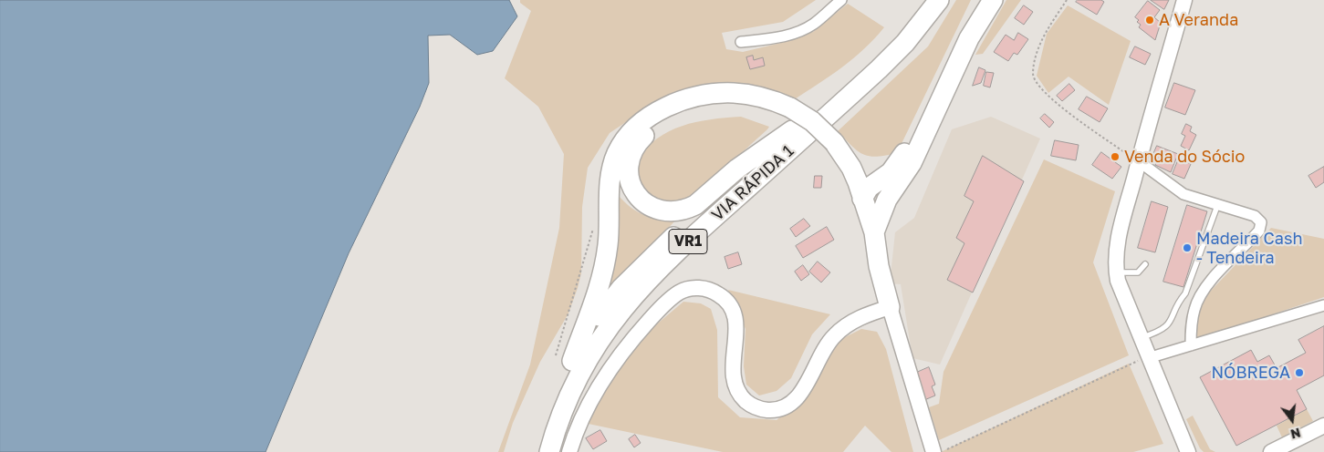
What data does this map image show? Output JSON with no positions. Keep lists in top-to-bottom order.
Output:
{
  "streets": {
    "highway": ["VIA RÁPIDA 1", "VR1"]
  },
  "places": [
    "A Veranda",
    "Venda do Sócio",
    "Madeira Cash - Tendeira",
    "NÓBREGA"
  ],
  "north": "bottom"
}
